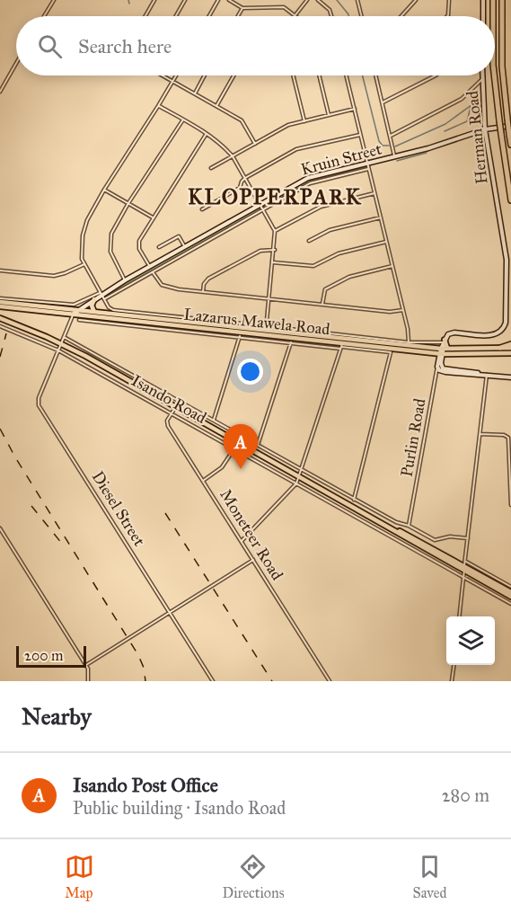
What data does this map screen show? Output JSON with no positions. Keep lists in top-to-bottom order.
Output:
{
  "streets": {
    "main road": [
      "Herman Road",
      "Kruin Street",
      "Lazarus Mawela Road",
      "Isando Road",
      "Purlin Road"
    ],
    "street": ["Diesel Street", "Moneteer Road"]
  },
  "crossings": [
    ["Herman Road", "Kruin Street"],
    ["Herman Road", "Lazarus Mawela Road"],
    ["Herman Road", "Purlin Road"],
    ["Kruin Street", "Lazarus Mawela Road"],
    ["Kruin Street", "Diesel Street"],
    ["Lazarus Mawela Road", "Purlin Road"],
    ["Lazarus Mawela Road", "Diesel Street"],
    ["Isando Road", "Purlin Road"],
    ["Isando Road", "Diesel Street"],
    ["Isando Road", "Moneteer Road"]
  ],
  "districts": ["KLOPPERPARK"],
  "scale_bar": "200 m",
  "page": {
    "search": "Search here",
    "pins": "A",
    "scale": "200 m",
    "heading": "Nearby",
    "list": [
      {
        "mark": "A",
        "name": "Isando Post Office",
        "note": "Public building · Isando Road",
        "value": "280 m"
      }
    ],
    "nav": ["Map", "Directions", "Saved"]
  }
}
